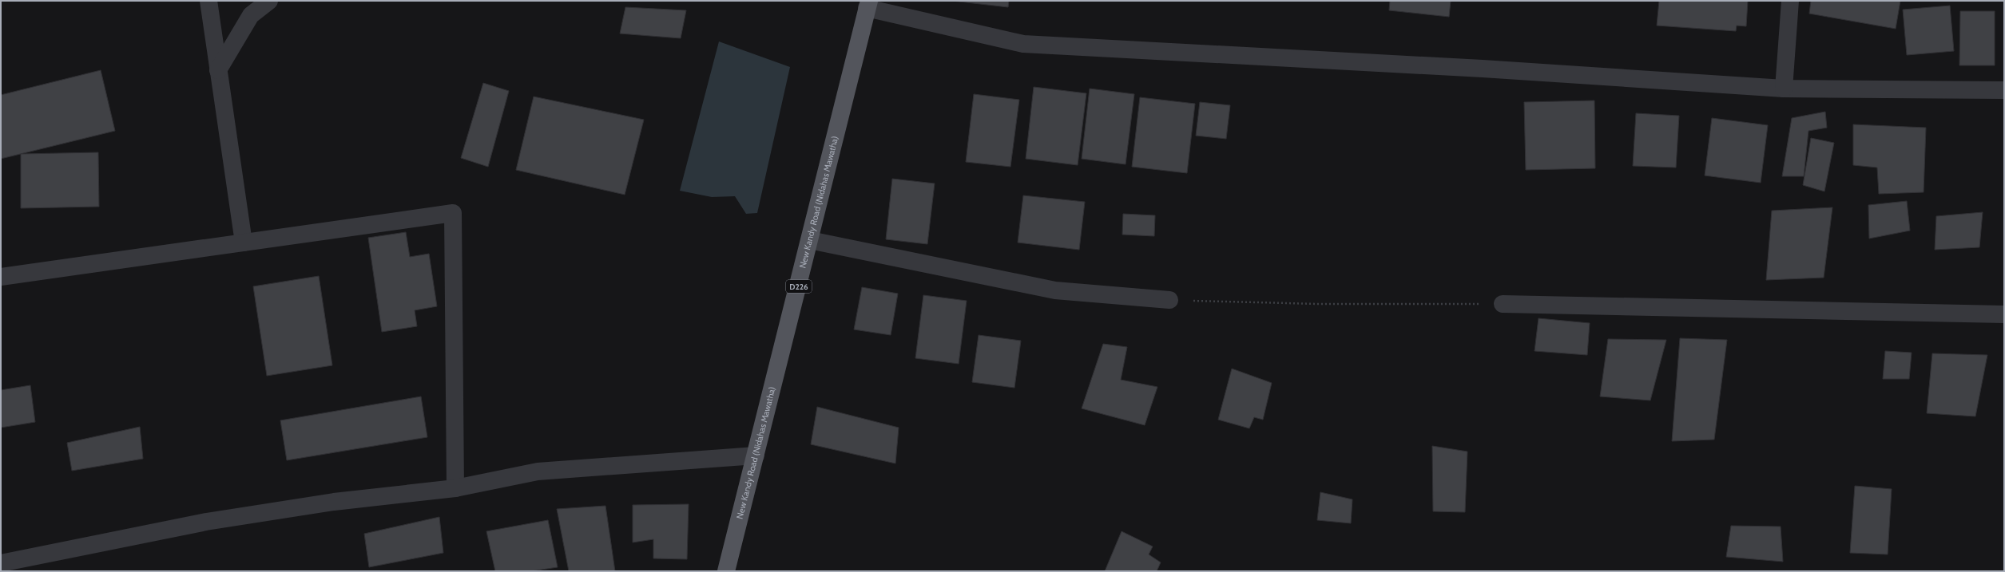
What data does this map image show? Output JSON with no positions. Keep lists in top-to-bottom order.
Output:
{
  "streets": {
    "main road": ["New Kandy Road (Nidahas Mawatha)", "D226"]
  }
}
